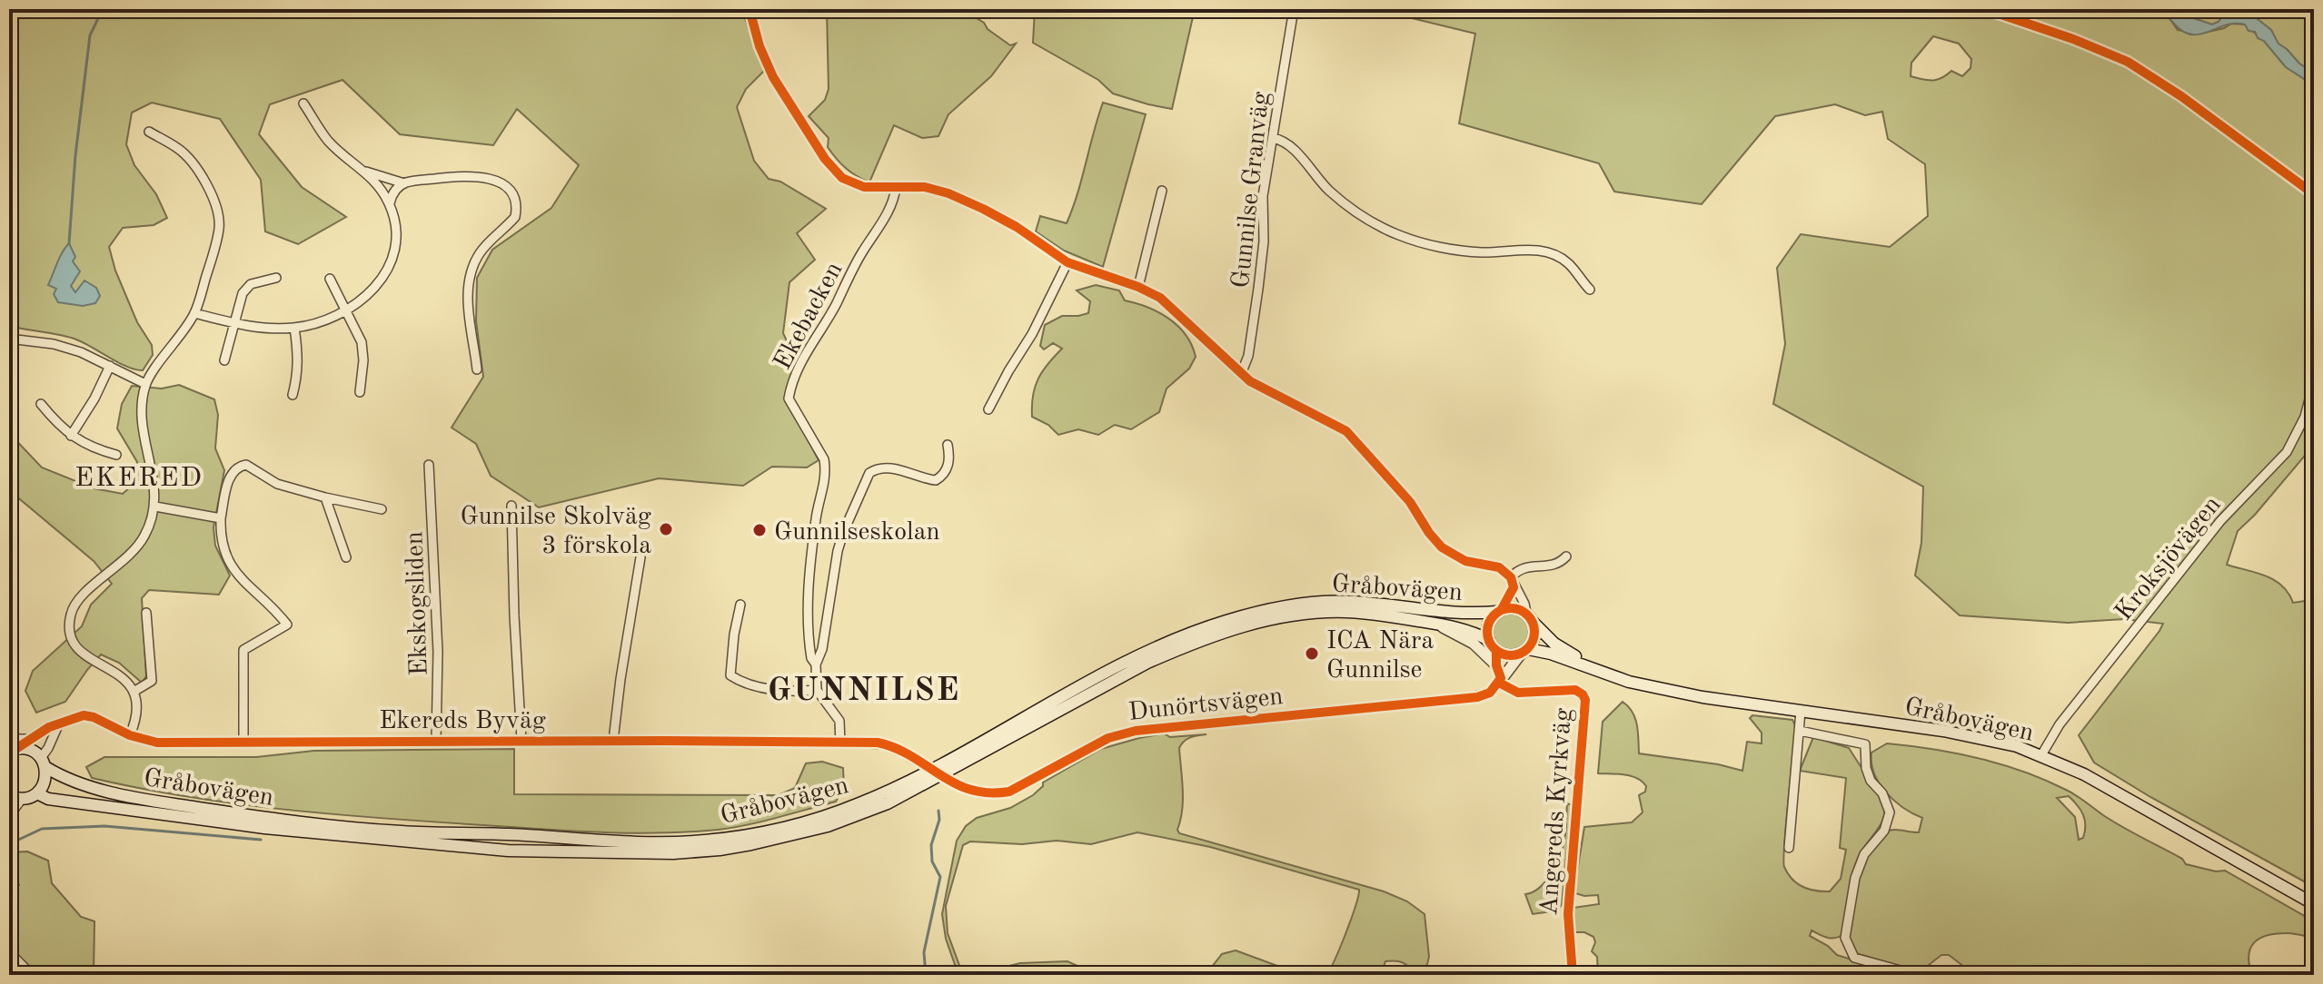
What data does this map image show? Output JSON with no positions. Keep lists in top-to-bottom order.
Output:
{
  "streets": {
    "main road": ["Gråbovägen"],
    "street": [
      "Gunnilse Granväg",
      "Ekebacken",
      "Kroksjövägen",
      "Ekskogsliden",
      "Dunörtsvägen",
      "Ekereds Byväg",
      "Angereds Kyrkväg"
    ]
  },
  "crossings": [
    ["Kroksjövägen", "Gråbovägen"],
    ["Gråbovägen", "Dunörtsvägen"],
    ["Gråbovägen", "Ekereds Byväg"],
    ["Ekskogsliden", "Ekereds Byväg"],
    ["Dunörtsvägen", "Ekereds Byväg"],
    ["Dunörtsvägen", "Angereds Kyrkväg"]
  ],
  "districts": ["EKERED", "GUNNILSE"],
  "places": ["Gunnilse Skolväg 3 förskola", "Gunnilseskolan", "ICA Nära Gunnilse"]
}
